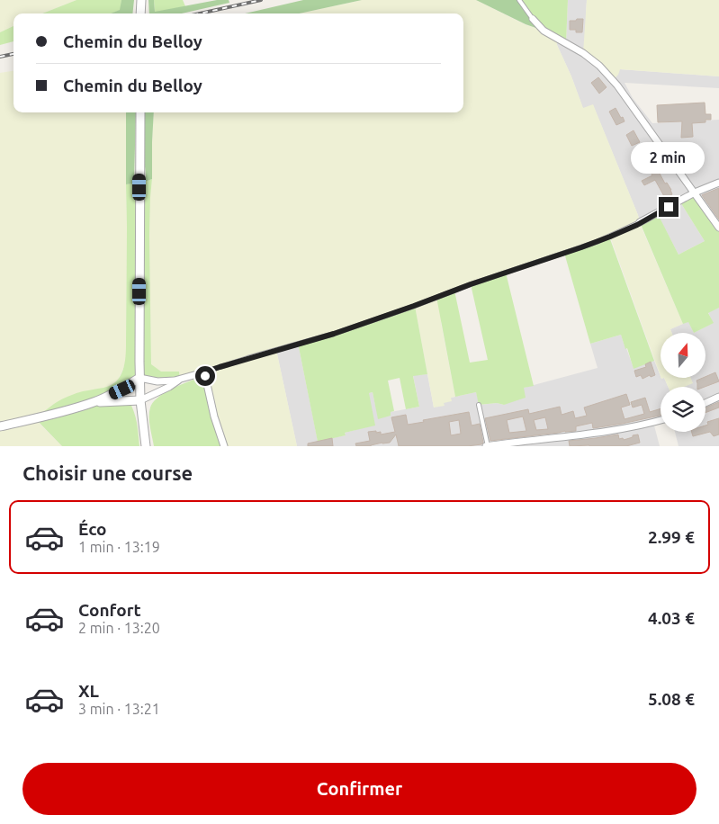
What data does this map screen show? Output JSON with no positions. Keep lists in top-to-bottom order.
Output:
{
  "north": "top",
  "page": {
    "banner": ["Chemin du Belloy", "Chemin du Belloy"],
    "bubble": "2 min",
    "heading": "Choisir une course",
    "list": [
      {
        "name": "Éco",
        "note": "1 min · 13:19",
        "value": "2.99 €"
      },
      {
        "name": "Confort",
        "note": "2 min · 13:20",
        "value": "4.03 €"
      },
      {
        "name": "XL",
        "note": "3 min · 13:21",
        "value": "5.08 €"
      }
    ],
    "buttons": "Confirmer"
  }
}
